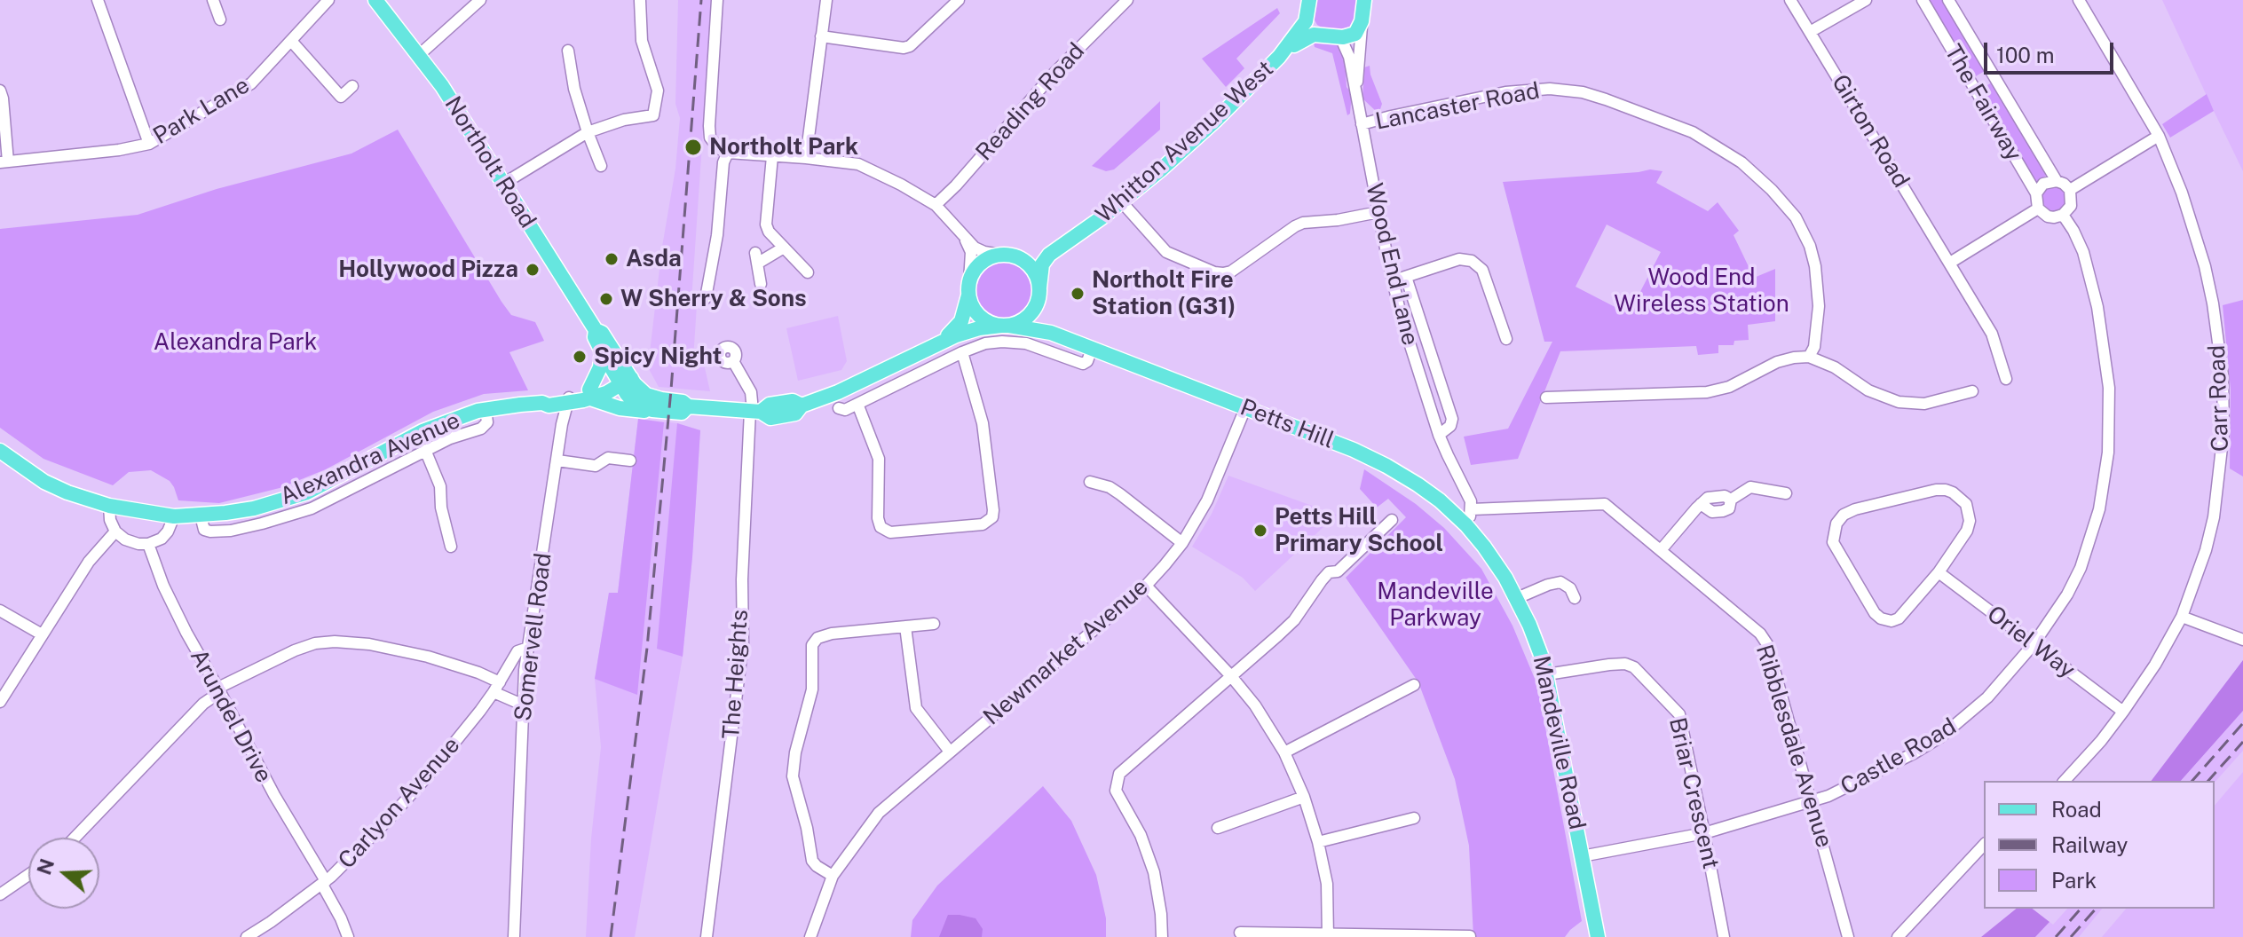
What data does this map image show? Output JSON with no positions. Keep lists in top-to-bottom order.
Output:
{
  "streets": {
    "main road": [
      "Whitton Avenue West",
      "Northolt Road",
      "Wood End Lane",
      "Petts Hill",
      "Alexandra Avenue",
      "Mandeville Road"
    ],
    "street": [
      "Reading Road",
      "The Fairway",
      "Lancaster Road",
      "Park Lane",
      "Girton Road",
      "Carr Road",
      "Somervell Road",
      "Oriel Way",
      "Newmarket Avenue",
      "The Heights",
      "Arundel Drive",
      "Ribblesdale Avenue",
      "Castle Road",
      "Briar Crescent",
      "Carlyon Avenue"
    ]
  },
  "crossings": [
    ["The Fairway", "Castle Road"],
    ["Lancaster Road", "Wood End Lane"],
    ["Whitton Avenue West", "Petts Hill"],
    ["Northolt Road", "Petts Hill"],
    ["Northolt Road", "Alexandra Avenue"],
    ["Wood End Lane", "Ribblesdale Avenue"],
    ["Carr Road", "Oriel Way"],
    ["Petts Hill", "Newmarket Avenue"],
    ["Petts Hill", "The Heights"],
    ["Petts Hill", "Mandeville Road"],
    ["Alexandra Avenue", "Somervell Road"],
    ["Somervell Road", "Carlyon Avenue"],
    ["Oriel Way", "Castle Road"],
    ["Arundel Drive", "Carlyon Avenue"],
    ["Mandeville Road", "Castle Road"],
    ["Mandeville Road", "Briar Crescent"],
    ["Ribblesdale Avenue", "Castle Road"],
    ["Castle Road", "Briar Crescent"]
  ],
  "parks": ["Wood End Wireless Station", "Alexandra Park", "Mandeville Parkway"],
  "places": [
    "Northolt Park",
    "Asda",
    "Hollywood Pizza",
    "Northolt Fire Station (G31)",
    "W Sherry & Sons",
    "Spicy Night",
    "Petts Hill Primary School"
  ],
  "legend": ["Road", "Railway", "Park"],
  "scale_bar": "100 m",
  "north": "left"
}
